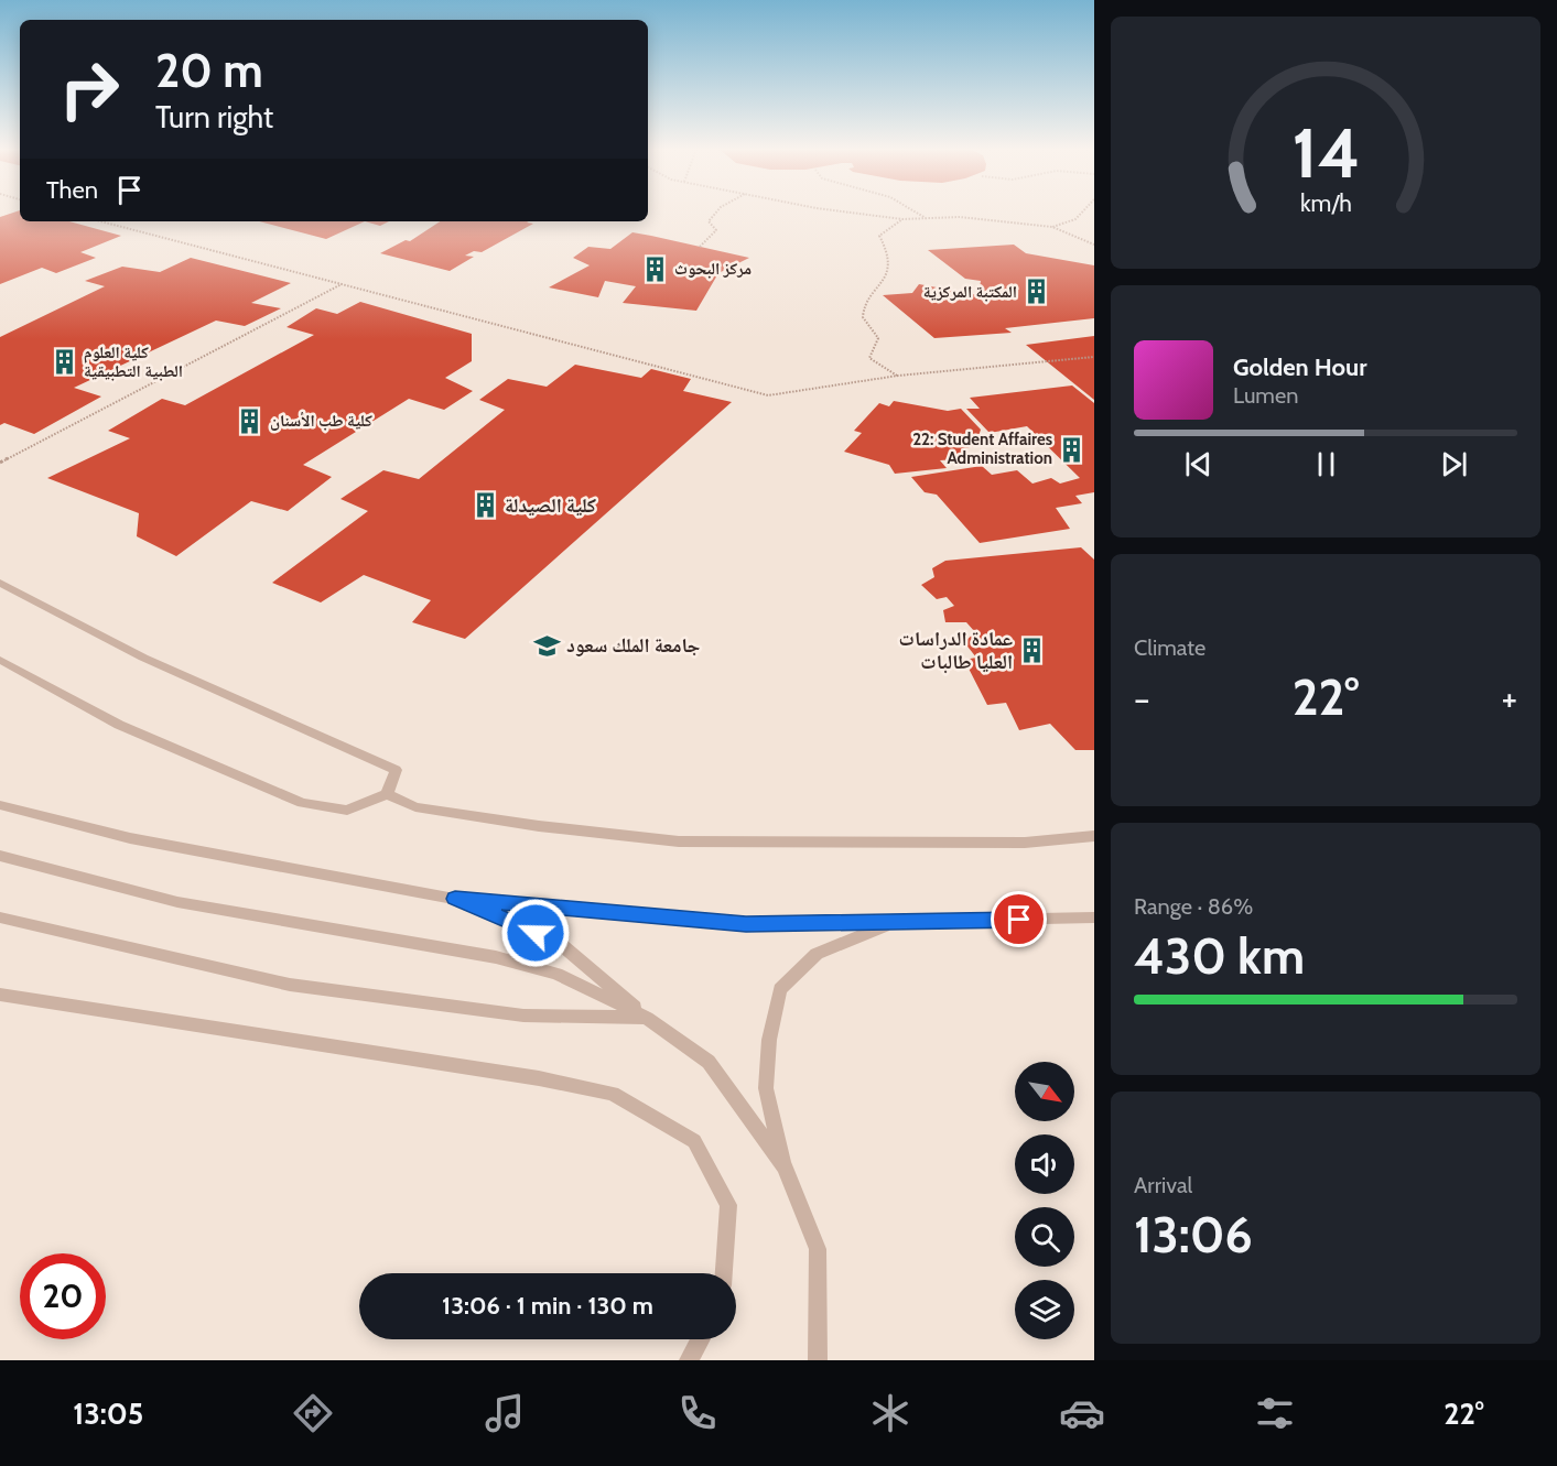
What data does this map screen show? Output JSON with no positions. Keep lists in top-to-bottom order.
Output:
{
  "places": {
    "building": [
      "مركز البحوث",
      "المكتبة المركزية",
      "كلية العلوم الطبية التطبيقية",
      "كلية طب الأسنان",
      "22: Student Affaires Administration",
      "كلية الصيدلة",
      "عمادة الدراسات العليا طالبات"
    ],
    "school or university": ["جامعة الملك سعود"]
  },
  "north": "bottom right",
  "page": {
    "turn": ["20 m", "Turn right"],
    "then": "Then",
    "song": ["Golden Hour", "Lumen"],
    "tile": [
      "Climate",
      ["Range · 86%", "430 km"],
      ["Arrival", "13:06"]
    ],
    "heat": ["−", "22°", "+"],
    "limit": "20",
    "trip": "13:06 · 1 min · 130 m",
    "tabs": ["13:05", "22°"],
    "gauge": ["14", "km/h"]
  }
}
